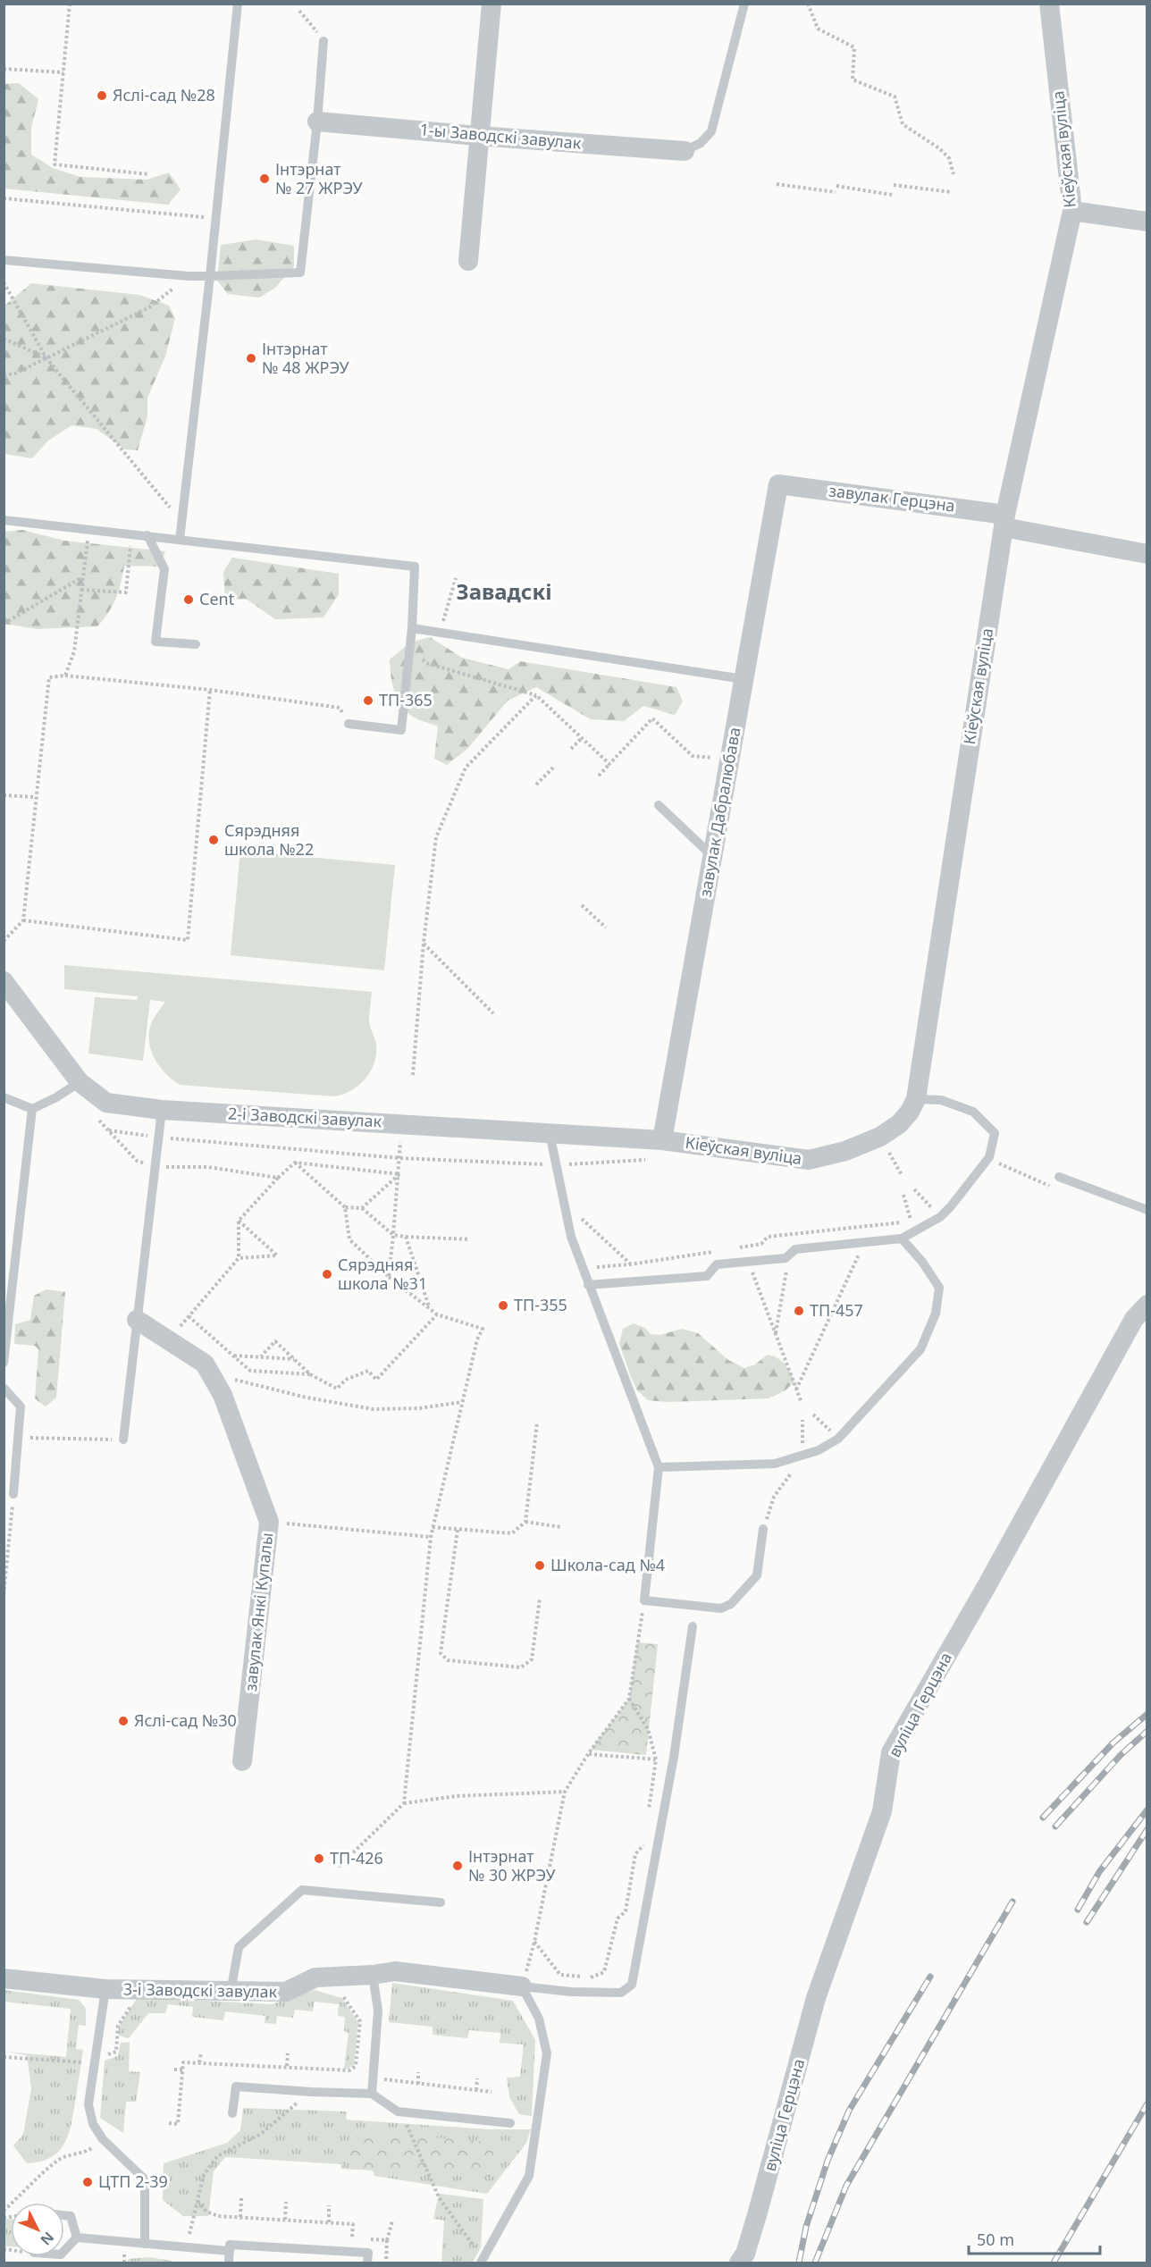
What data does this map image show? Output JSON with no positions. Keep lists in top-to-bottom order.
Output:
{
  "streets": {
    "street": [
      "1-ы Заводскі завулак",
      "Кіеўская вуліца",
      "завулак Герцэна",
      "завулак Дабралюбава",
      "2-і Заводскі завулак",
      "завулак Янкі Купалы",
      "вуліца Герцэна",
      "3-і Заводскі завулак"
    ]
  },
  "crossings": [
    ["Кіеўская вуліца", "завулак Герцэна"],
    ["Кіеўская вуліца", "завулак Дабралюбава"],
    ["Кіеўская вуліца", "2-і Заводскі завулак"],
    ["завулак Герцэна", "завулак Дабралюбава"],
    ["завулак Дабралюбава", "2-і Заводскі завулак"]
  ],
  "districts": ["Завадскі"],
  "places": [
    "Яслі-сад №28",
    "Інтэрнат № 27 ЖРЭУ",
    "Інтэрнат № 48 ЖРЭУ",
    "Cent",
    "ТП-365",
    "Сярэдняя школа №22",
    "Сярэдняя школа №31",
    "ТП-355",
    "ТП-457",
    "Школа-сад №4",
    "Яслі-сад №30",
    "ТП-426",
    "Інтэрнат № 30 ЖРЭУ",
    "ЦТП 2-39"
  ],
  "scale_bar": "50 m",
  "north": "bottom right"
}
